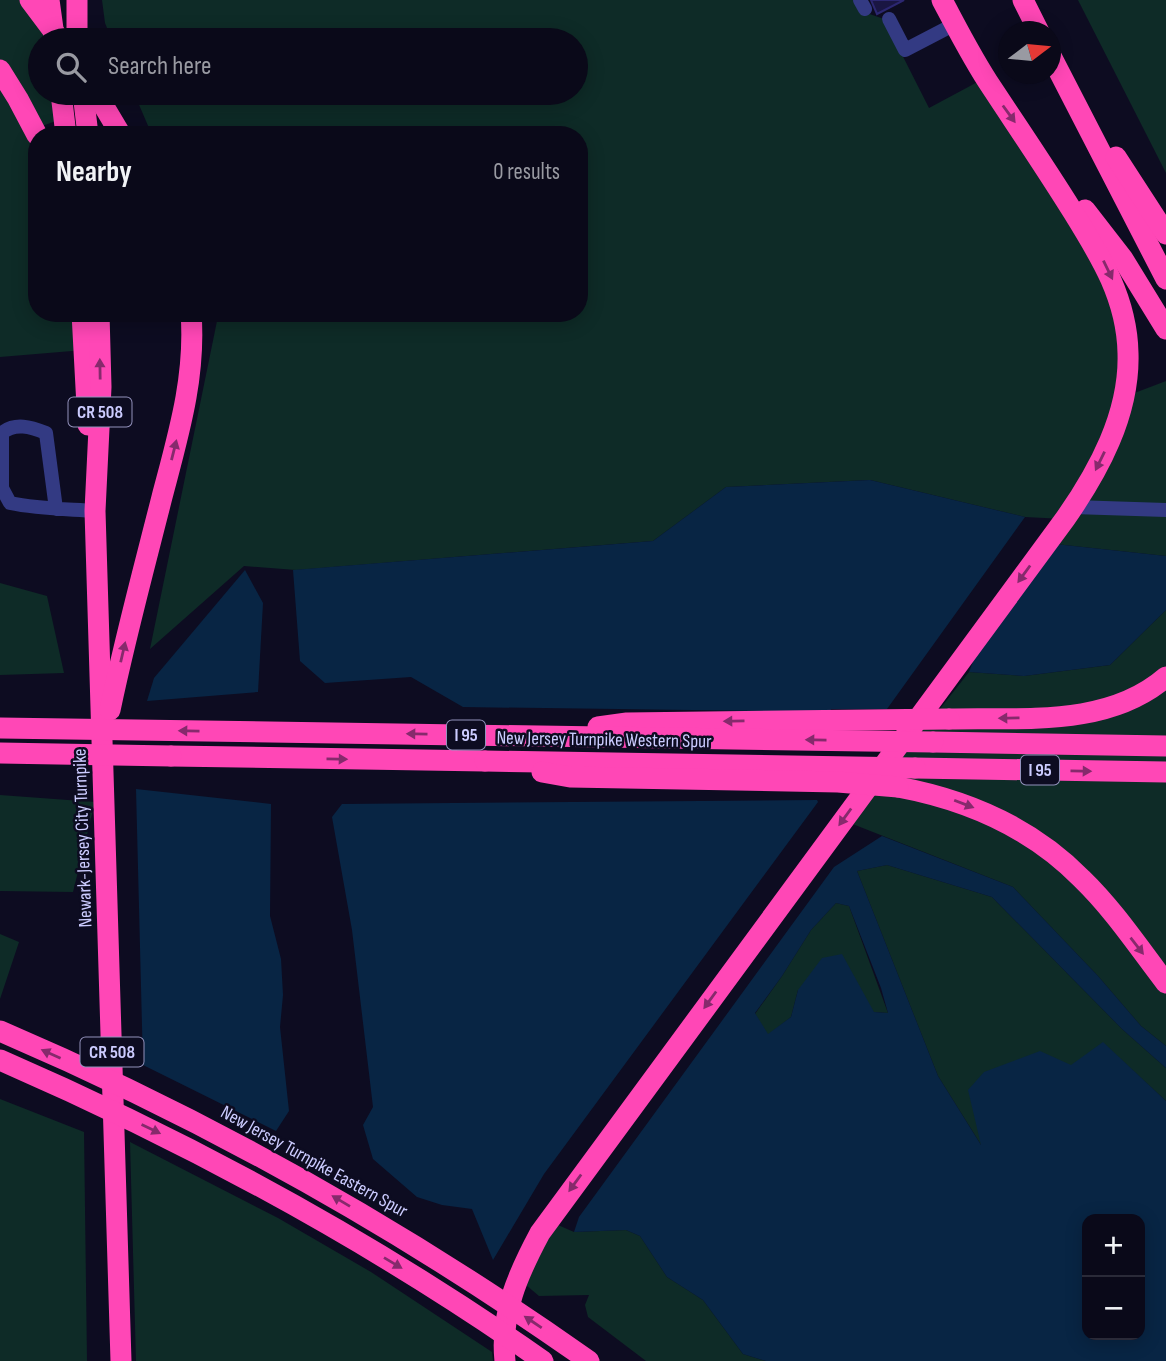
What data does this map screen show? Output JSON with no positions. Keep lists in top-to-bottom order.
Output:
{
  "streets": {
    "highway": [
      "CR 508",
      "I 95",
      "New Jersey Turnpike Western Spur",
      "Newark-Jersey City Turnpike",
      "New Jersey Turnpike Eastern Spur"
    ]
  },
  "crossings": [
    ["CR 508", "Newark-Jersey City Turnpike"]
  ],
  "north": "right",
  "page": {
    "search": "Search here",
    "heading": ["Nearby", "0 results"],
    "map_buttons": ["+", "−"]
  }
}
